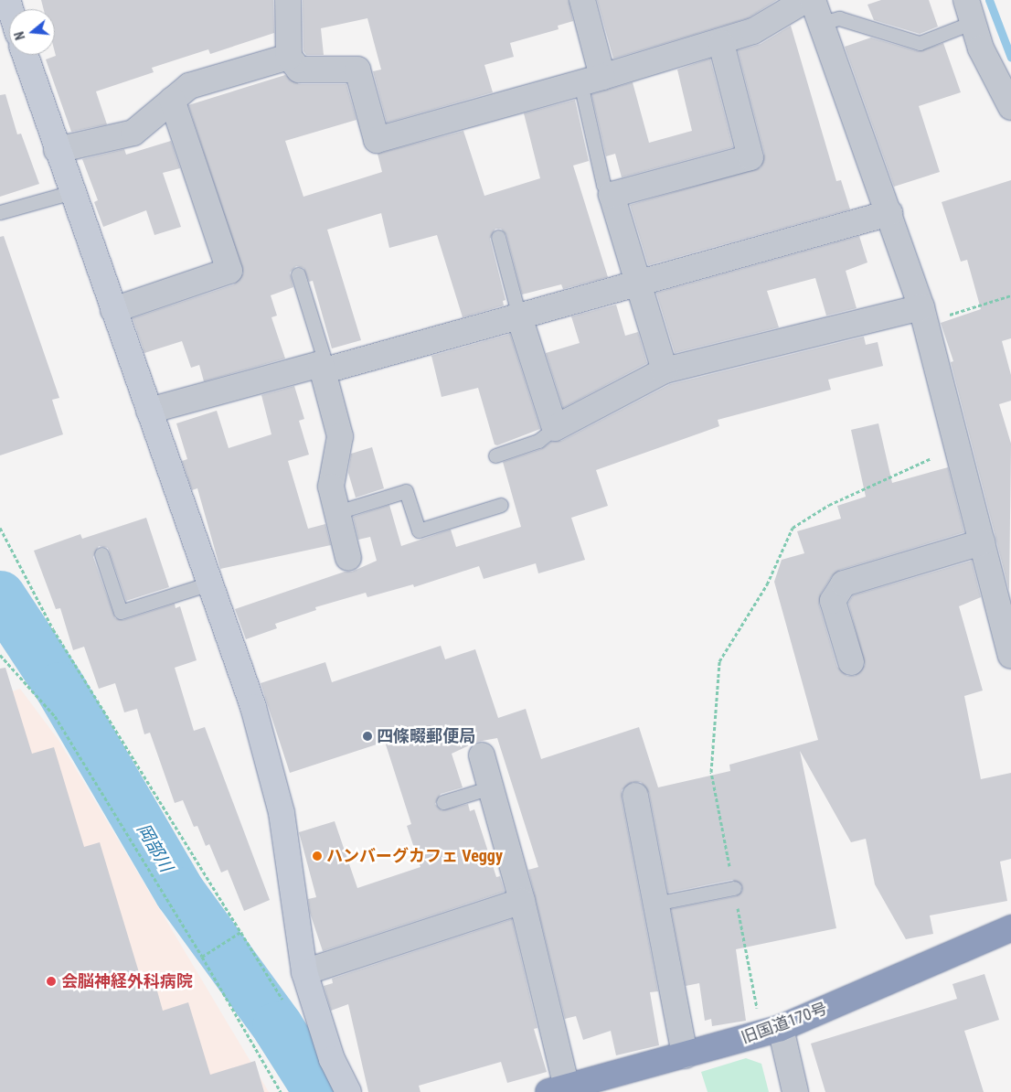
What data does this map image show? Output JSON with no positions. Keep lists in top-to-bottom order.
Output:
{
  "streets": {
    "highway": ["旧国道170号"]
  },
  "water": ["岡部川"],
  "places": ["四條畷郵便局", "ハンバーグカフェ Veggy", "会脳神経外科病院"],
  "north": "left"
}
